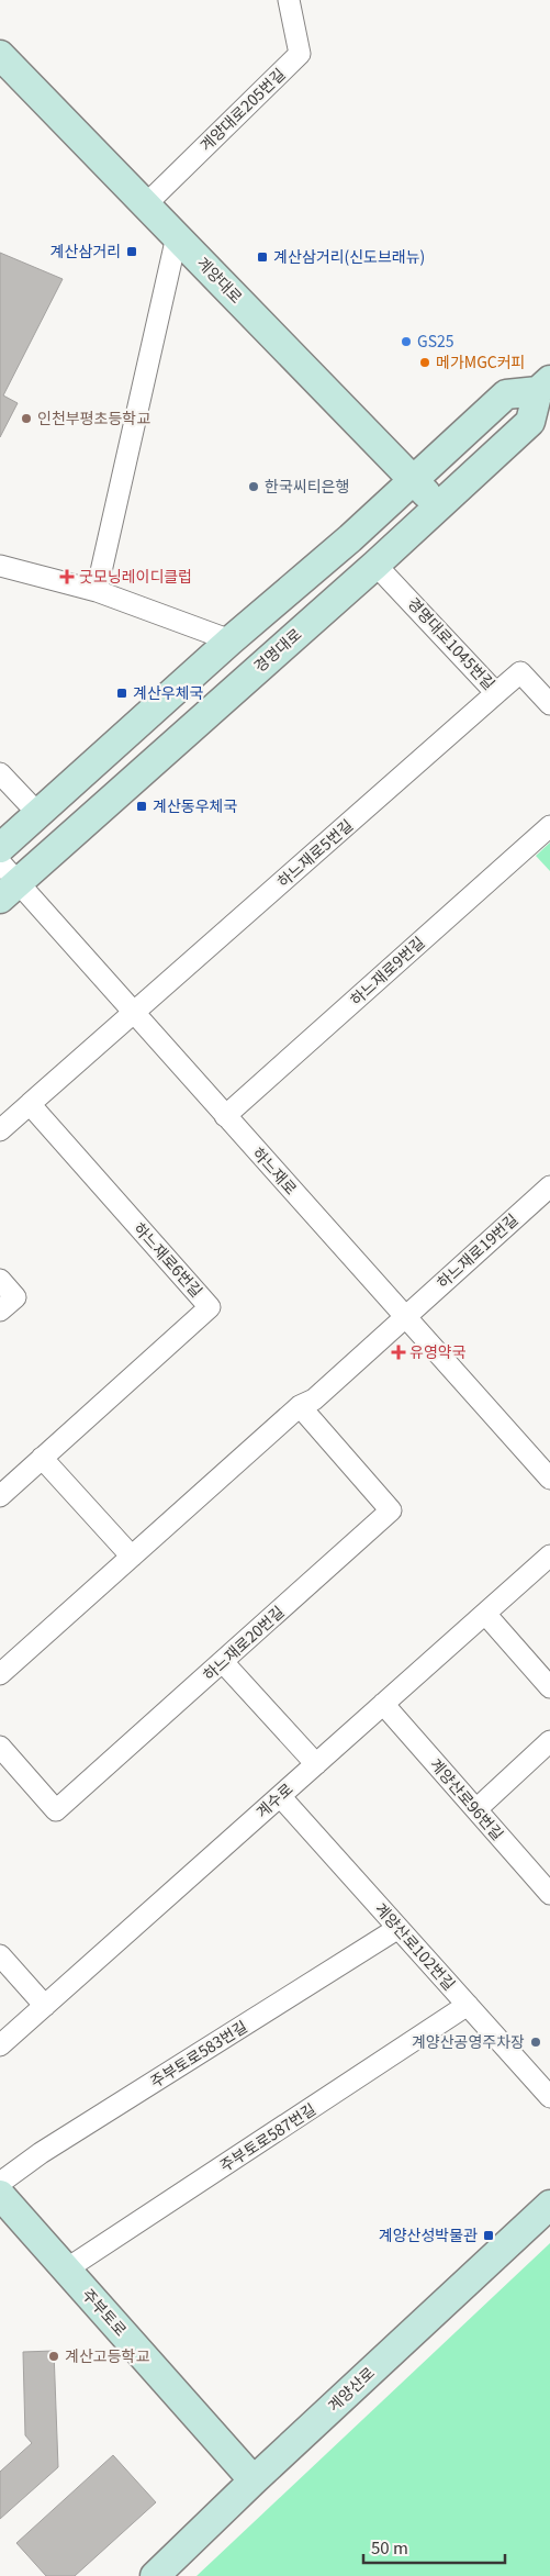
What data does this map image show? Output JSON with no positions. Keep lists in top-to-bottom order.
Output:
{
  "streets": {
    "street": [
      "계양대로205번길",
      "계양대로",
      "경명대로1045번길",
      "경명대로",
      "하느재로5번길",
      "하느재로9번길",
      "하느재로",
      "하느재로19번길",
      "하느재로6번길",
      "하느재로20번길",
      "계양산로96번길",
      "계수로",
      "계양산로102번길",
      "주부토로583번길",
      "주부토로587번길",
      "주부토로",
      "계양산로"
    ]
  },
  "crossings": [
    ["계양대로205번길", "계양대로"],
    ["계양대로", "경명대로"],
    ["경명대로1045번길", "경명대로"],
    ["경명대로1045번길", "하느재로5번길"],
    ["경명대로", "하느재로"],
    ["하느재로5번길", "하느재로"],
    ["하느재로9번길", "하느재로"],
    ["하느재로", "하느재로19번길"],
    ["계양산로96번길", "계수로"],
    ["계수로", "계양산로102번길"],
    ["계양산로102번길", "주부토로583번길"],
    ["계양산로102번길", "주부토로587번길"],
    ["주부토로587번길", "주부토로"],
    ["주부토로", "계양산로"]
  ],
  "places": {
    "transit": [
      "계산삼거리",
      "계산삼거리(신도브래뉴)",
      "계산우체국",
      "계산동우체국",
      "계양산성박물관"
    ],
    "other": [
      "GS25",
      "메가MGC커피",
      "인천부평초등학교",
      "한국씨티은행",
      "계양산공영주차장",
      "계산고등학교"
    ],
    "health": ["굿모닝레이디클럽", "유영약국"]
  },
  "scale_bar": "50 m"
}
